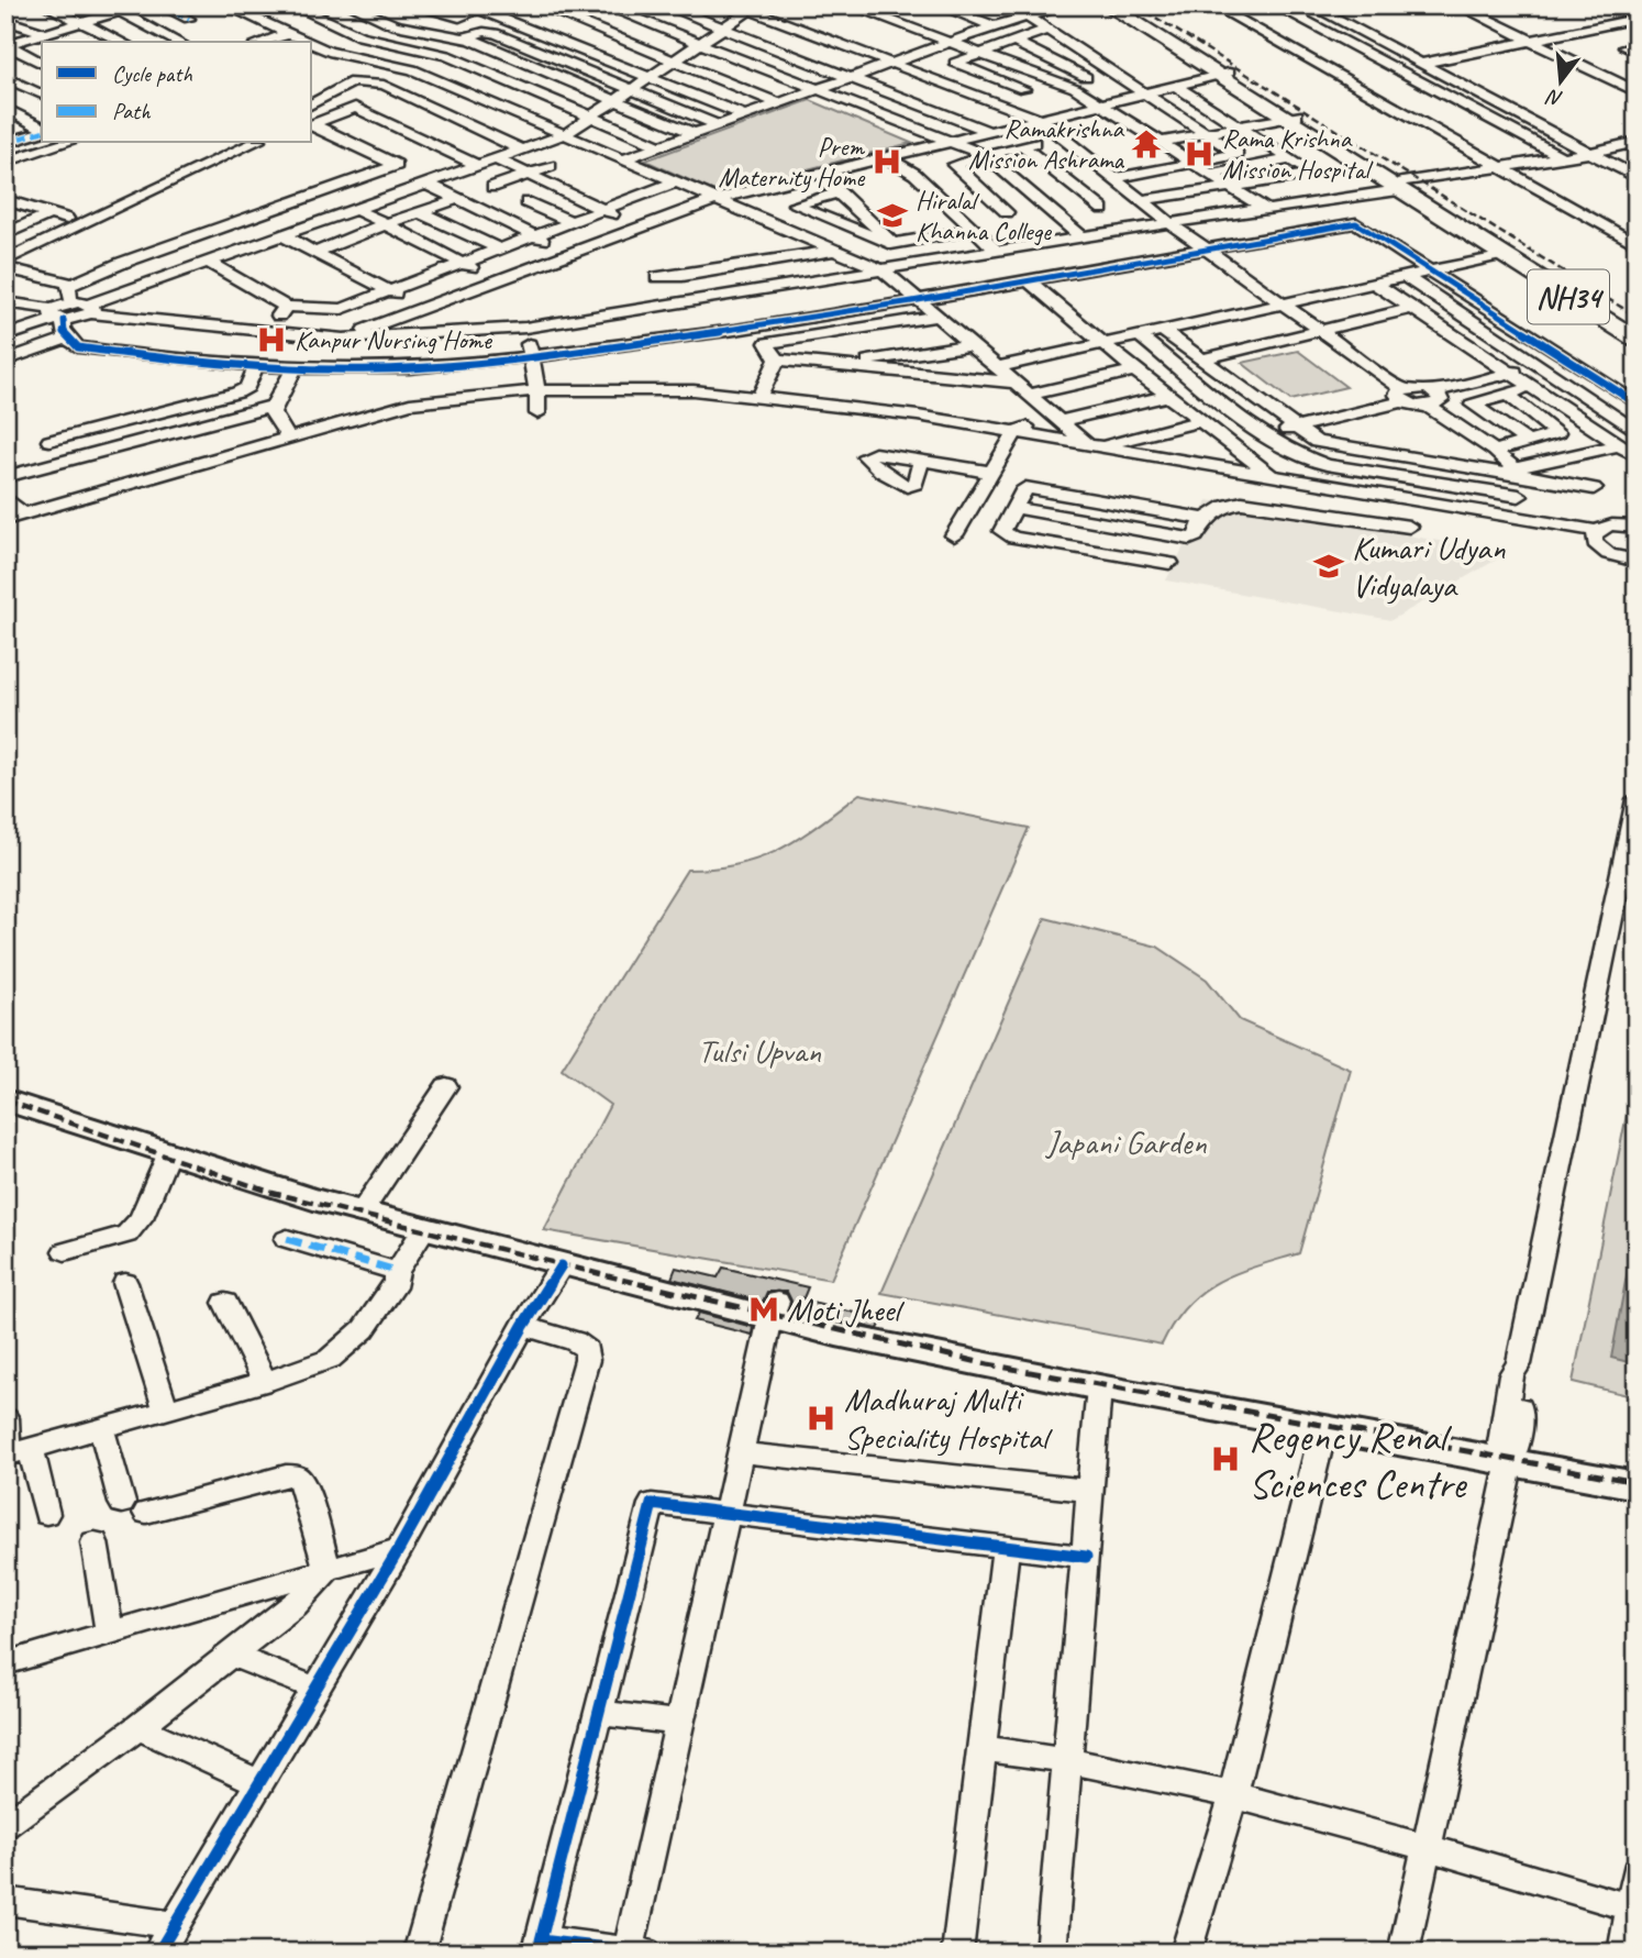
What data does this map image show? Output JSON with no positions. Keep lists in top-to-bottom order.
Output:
{
  "streets": {
    "highway": ["NH34"]
  },
  "parks": ["Tulsi Upvan", "Japani Garden"],
  "places": {
    "temple": ["Ramakrishna Mission Ashrama"],
    "hospital": [
      "Rama Krishna Mission Hospital",
      "Prem Maternity Home",
      "Kanpur Nursing Home",
      "Madhuraj Multi Speciality Hospital",
      "Regency Renal Sciences Centre"
    ],
    "school or university": ["Hiralal Khanna College", "Kumari Udyan Vidyalaya"],
    "metro station": ["Moti Jheel"]
  },
  "legend": ["Cycle path", "Path"],
  "north": "bottom"
}
